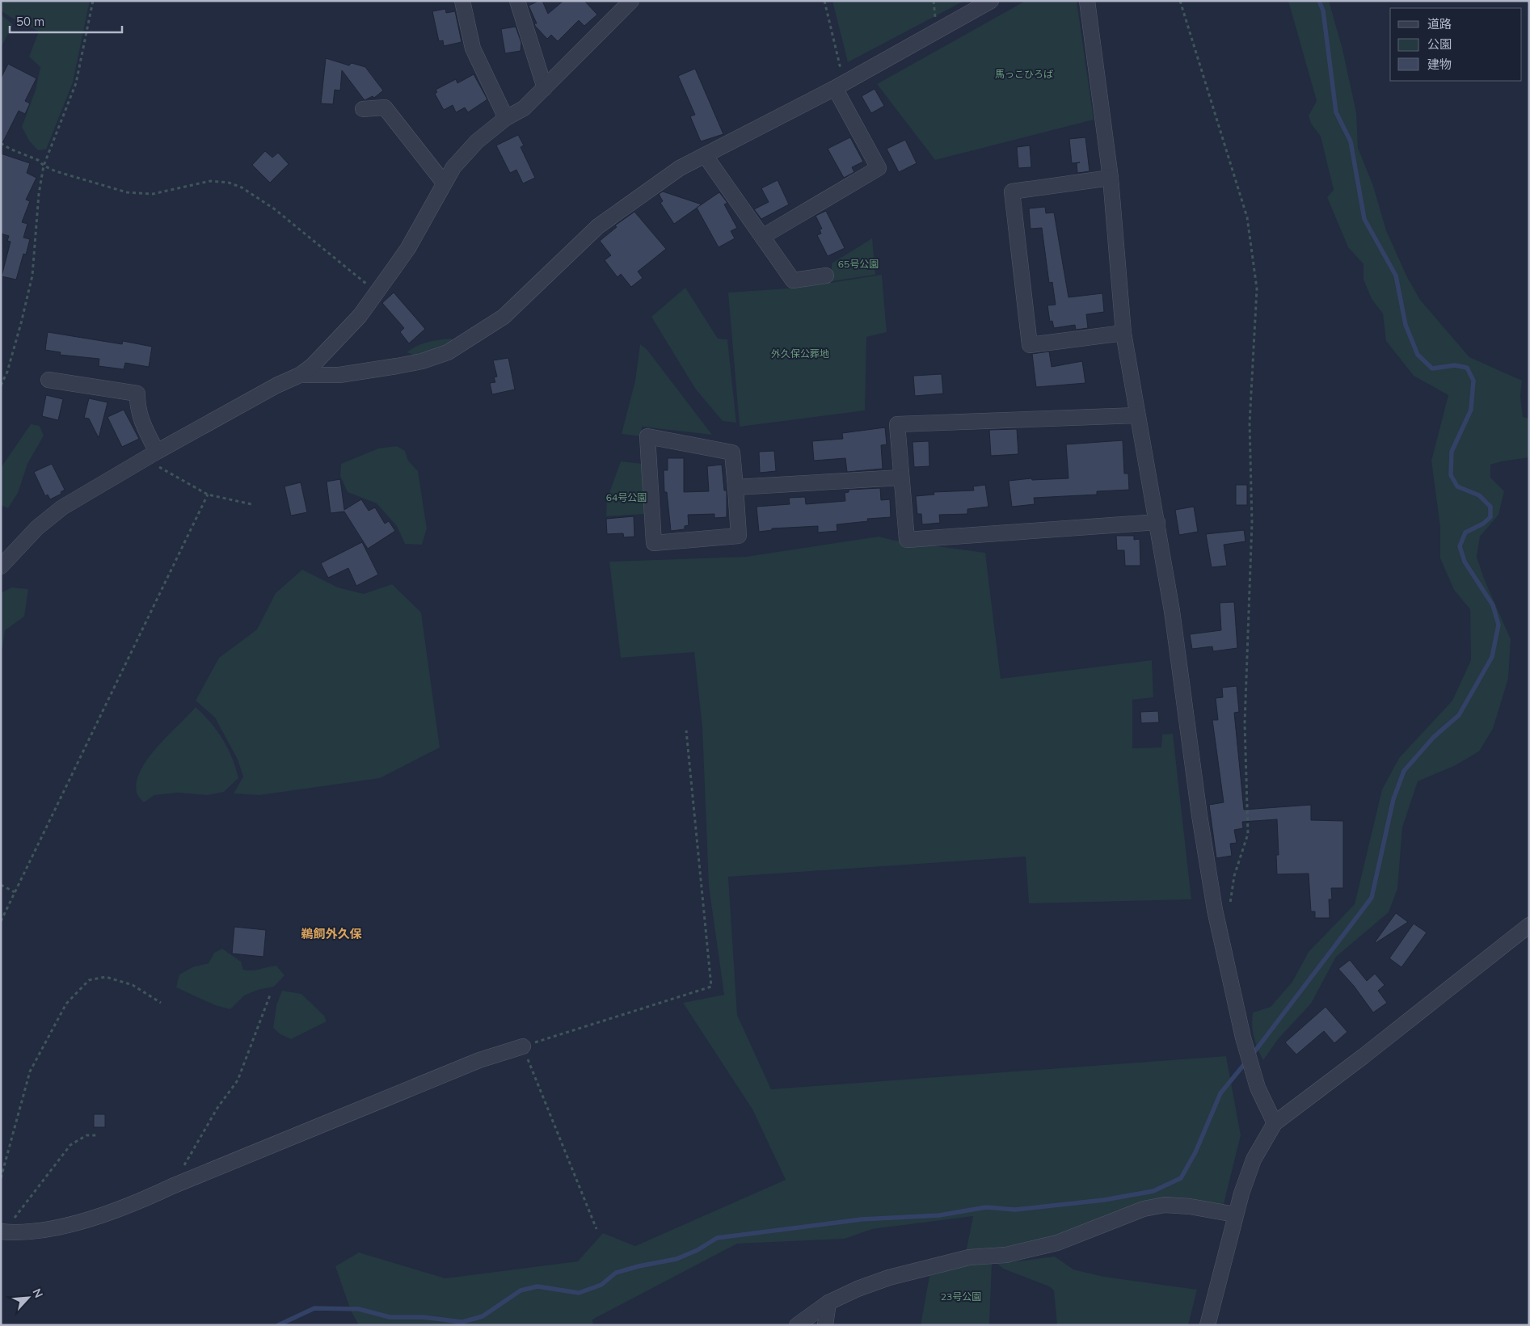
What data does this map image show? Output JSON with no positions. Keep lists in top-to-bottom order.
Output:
{
  "districts": ["鵜飼外久保"],
  "parks": [
    "馬っこひろば",
    "65号公園",
    "外久保公葬地",
    "64号公園",
    "23号公園"
  ],
  "legend": ["道路", "公園", "建物"],
  "scale_bar": "50 m",
  "north": "top right"
}
